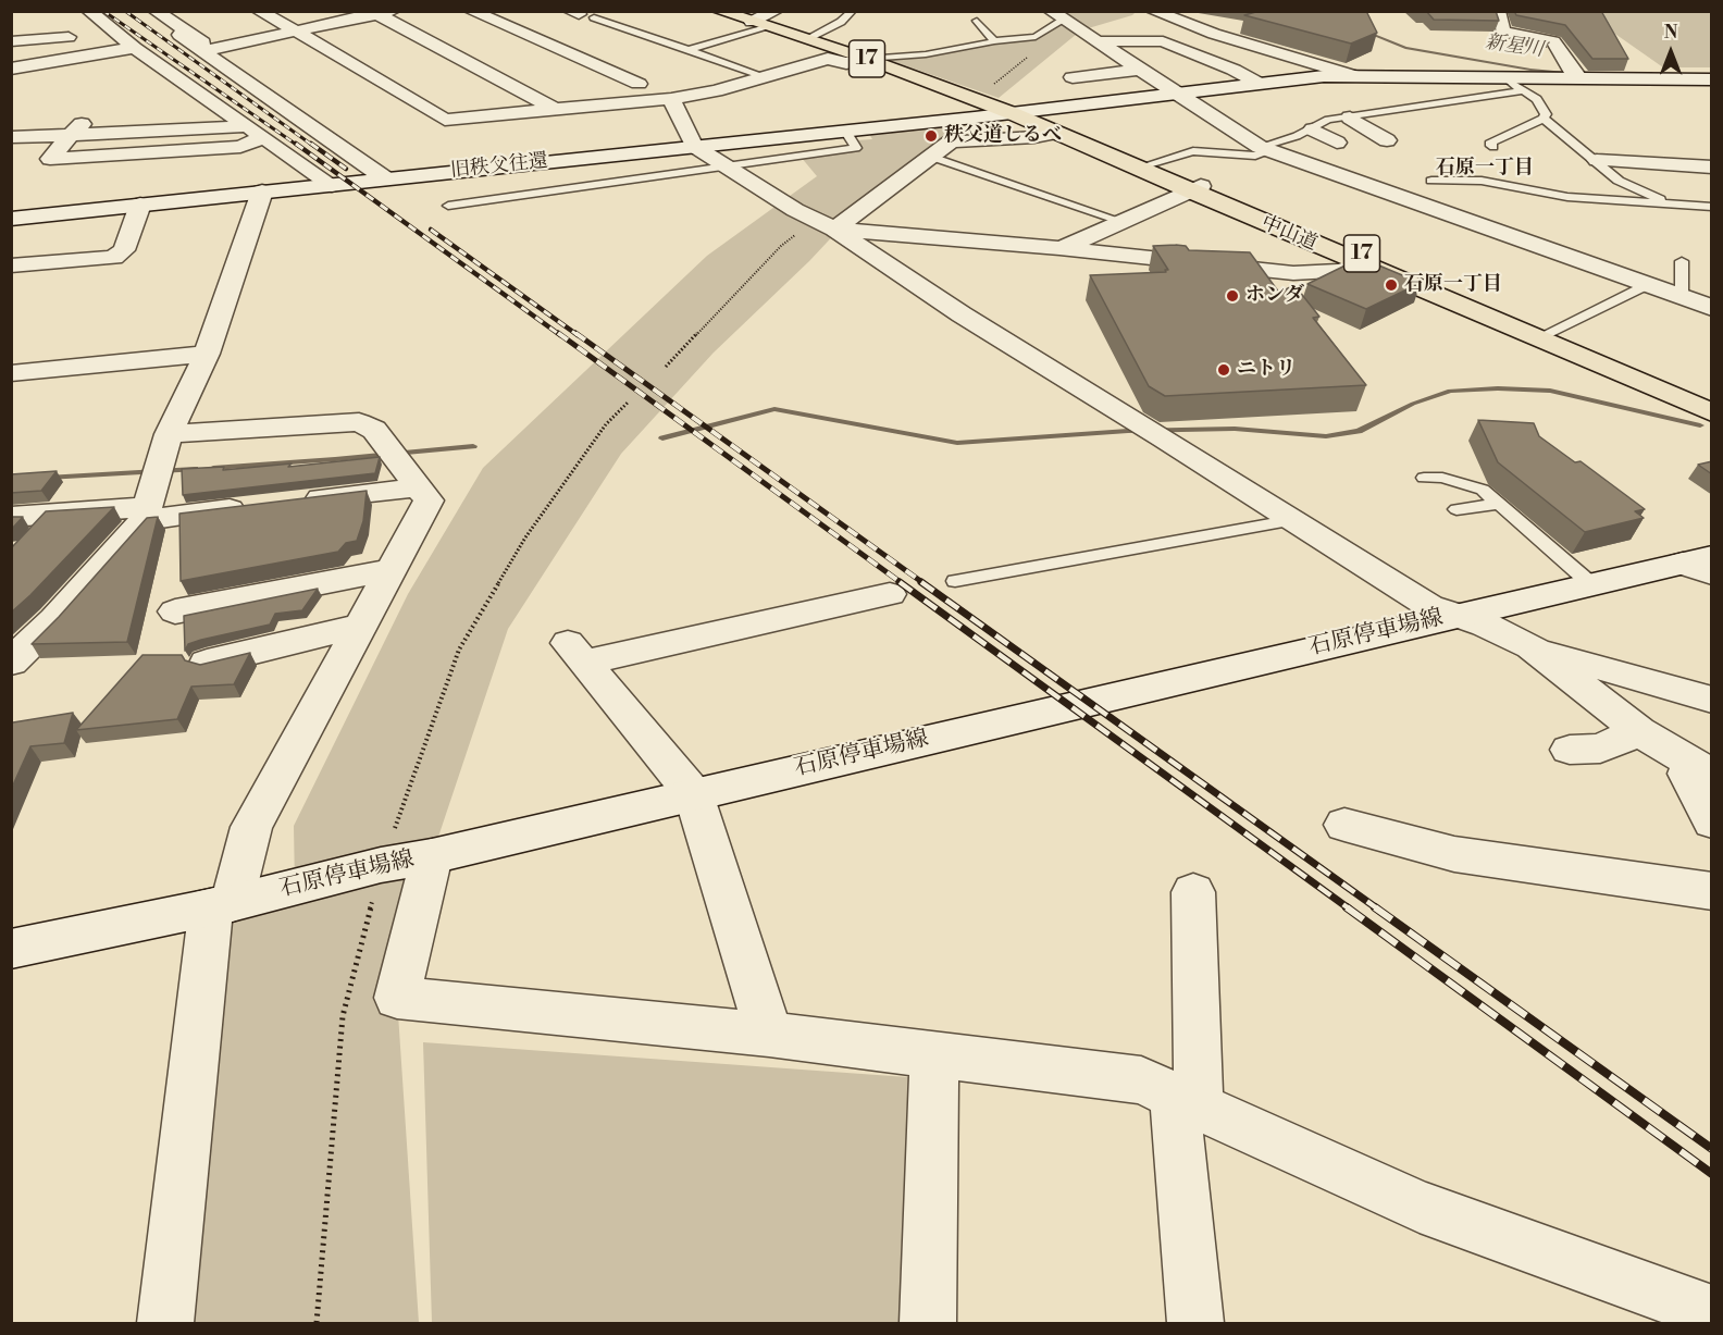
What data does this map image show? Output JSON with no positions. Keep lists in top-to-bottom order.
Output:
{
  "streets": {
    "highway": ["17", "中山道"],
    "street": ["旧秩父往還", "石原停車場線"]
  },
  "crossings": [
    ["旧秩父往還", "中山道"]
  ],
  "districts": ["石原一丁目"],
  "water": ["新星川"],
  "places": [
    "秩父道しるべ",
    "石原一丁目",
    "ホンダ",
    "ニトリ"
  ],
  "north": "top"
}
